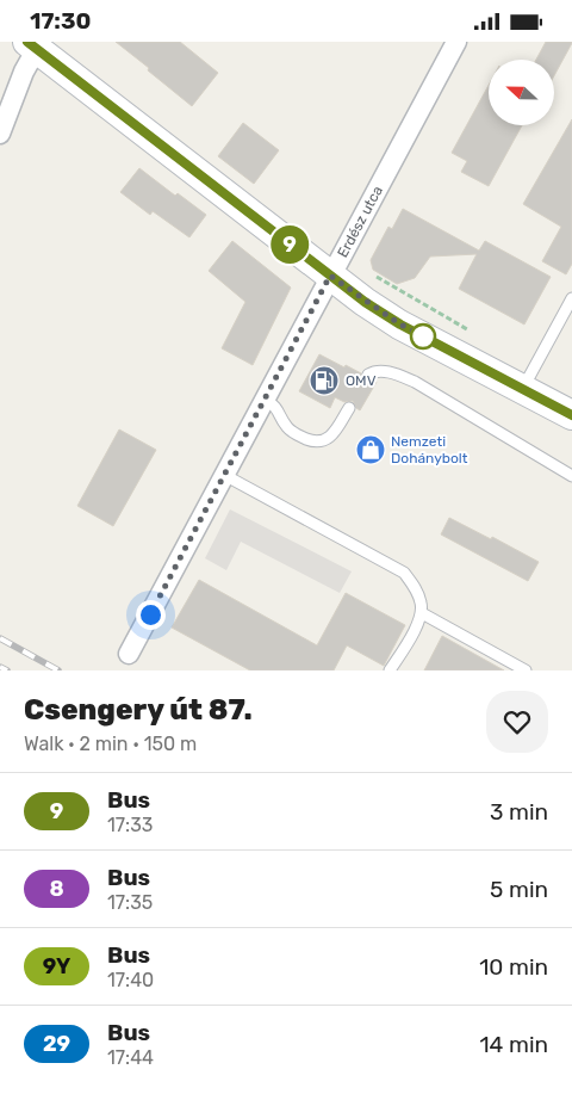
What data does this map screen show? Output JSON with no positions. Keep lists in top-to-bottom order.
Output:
{
  "streets": {
    "street": ["Erdész utca"]
  },
  "places": {
    "fuel station": ["OMV"],
    "shop": ["Nemzeti Dohánybolt"]
  },
  "lines": ["bus line 9"],
  "north": "left",
  "page": {
    "status": "17:30",
    "on_map": "9",
    "heading": ["Csengery út 87.", "Walk · 2 min · 150 m"],
    "list": [
      {
        "mark": "9",
        "name": "Bus",
        "note": "17:33",
        "value": "3 min"
      },
      {
        "mark": "8",
        "name": "Bus",
        "note": "17:35",
        "value": "5 min"
      },
      {
        "mark": "9Y",
        "name": "Bus",
        "note": "17:40",
        "value": "10 min"
      },
      {
        "mark": "29",
        "name": "Bus",
        "note": "17:44",
        "value": "14 min"
      }
    ]
  }
}
